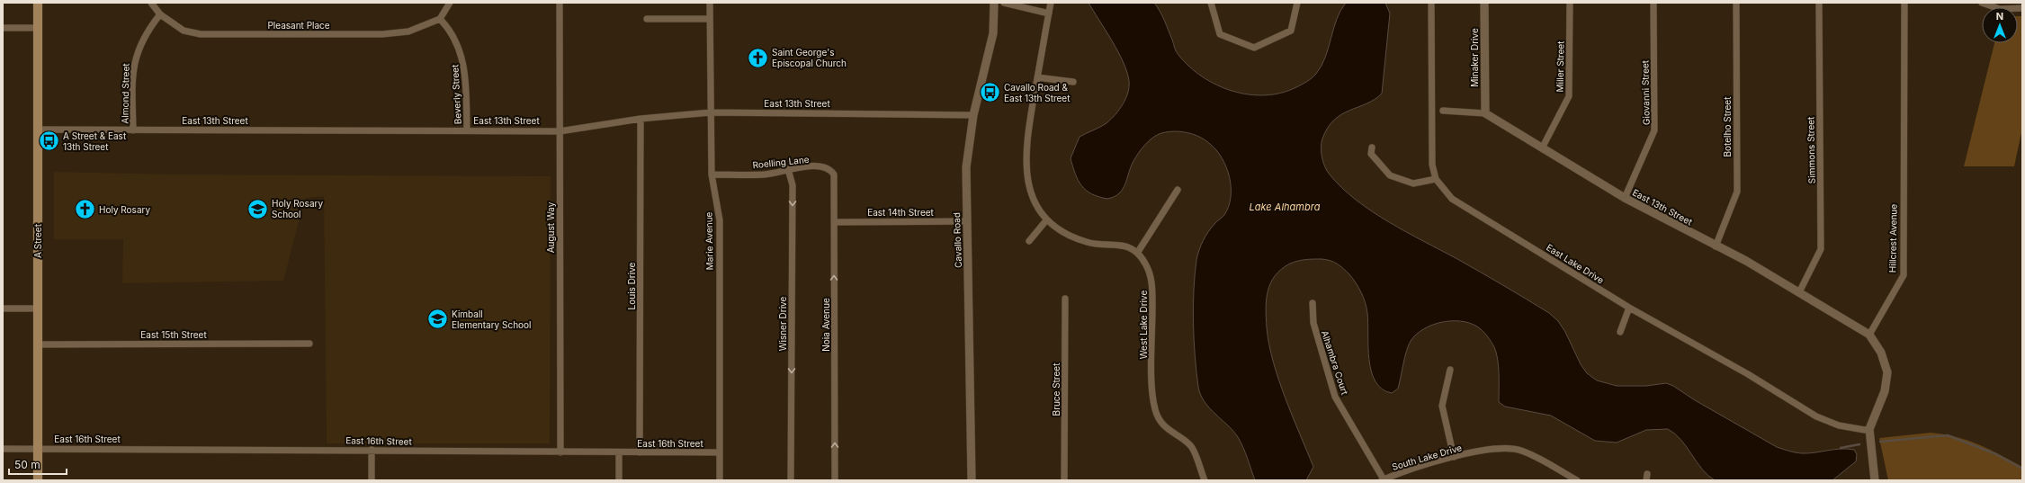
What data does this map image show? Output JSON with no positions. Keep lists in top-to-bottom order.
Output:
{
  "streets": {
    "main road": ["A Street"],
    "street": [
      "Pleasant Place",
      "Minaker Drive",
      "Miller Street",
      "Giovanni Street",
      "Almond Street",
      "Beverly Street",
      "East 13th Street",
      "Botelho Street",
      "Simmons Street",
      "Roelling Lane",
      "East 14th Street",
      "August Way",
      "Hillcrest Avenue",
      "Cavallo Road",
      "Marie Avenue",
      "East Lake Drive",
      "Louis Drive",
      "Wisner Drive",
      "Noia Avenue",
      "West Lake Drive",
      "East 15th Street",
      "Alhambra Court",
      "Bruce Street",
      "East 16th Street",
      "South Lake Drive"
    ]
  },
  "crossings": [
    ["Pleasant Place", "Almond Street"],
    ["Pleasant Place", "Beverly Street"],
    ["Minaker Drive", "East 13th Street"],
    ["Miller Street", "East 13th Street"],
    ["Giovanni Street", "East 13th Street"],
    ["Almond Street", "East 13th Street"],
    ["Beverly Street", "East 13th Street"],
    ["East 13th Street", "Botelho Street"],
    ["East 13th Street", "Simmons Street"],
    ["East 13th Street", "August Way"],
    ["East 13th Street", "Hillcrest Avenue"],
    ["East 13th Street", "Cavallo Road"],
    ["East 13th Street", "A Street"],
    ["East 13th Street", "Marie Avenue"],
    ["East 13th Street", "Louis Drive"],
    ["Roelling Lane", "Marie Avenue"],
    ["Roelling Lane", "Wisner Drive"],
    ["Roelling Lane", "Noia Avenue"],
    ["East 14th Street", "Cavallo Road"],
    ["East 14th Street", "Noia Avenue"],
    ["August Way", "East 16th Street"],
    ["A Street", "East 15th Street"],
    ["A Street", "East 16th Street"],
    ["Marie Avenue", "East 16th Street"],
    ["Louis Drive", "East 16th Street"],
    ["Alhambra Court", "South Lake Drive"]
  ],
  "one_way": ["Wisner Drive", "Noia Avenue"],
  "water": ["Lake Alhambra"],
  "places": {
    "church": ["Saint George's Episcopal Church", "Holy Rosary"],
    "bus stop": ["Cavallo Road & East 13th Street", "A Street & East 13th Street"],
    "school or university": ["Holy Rosary School", "Kimball Elementary School"]
  },
  "scale_bar": "50 m",
  "north": "top"
}
